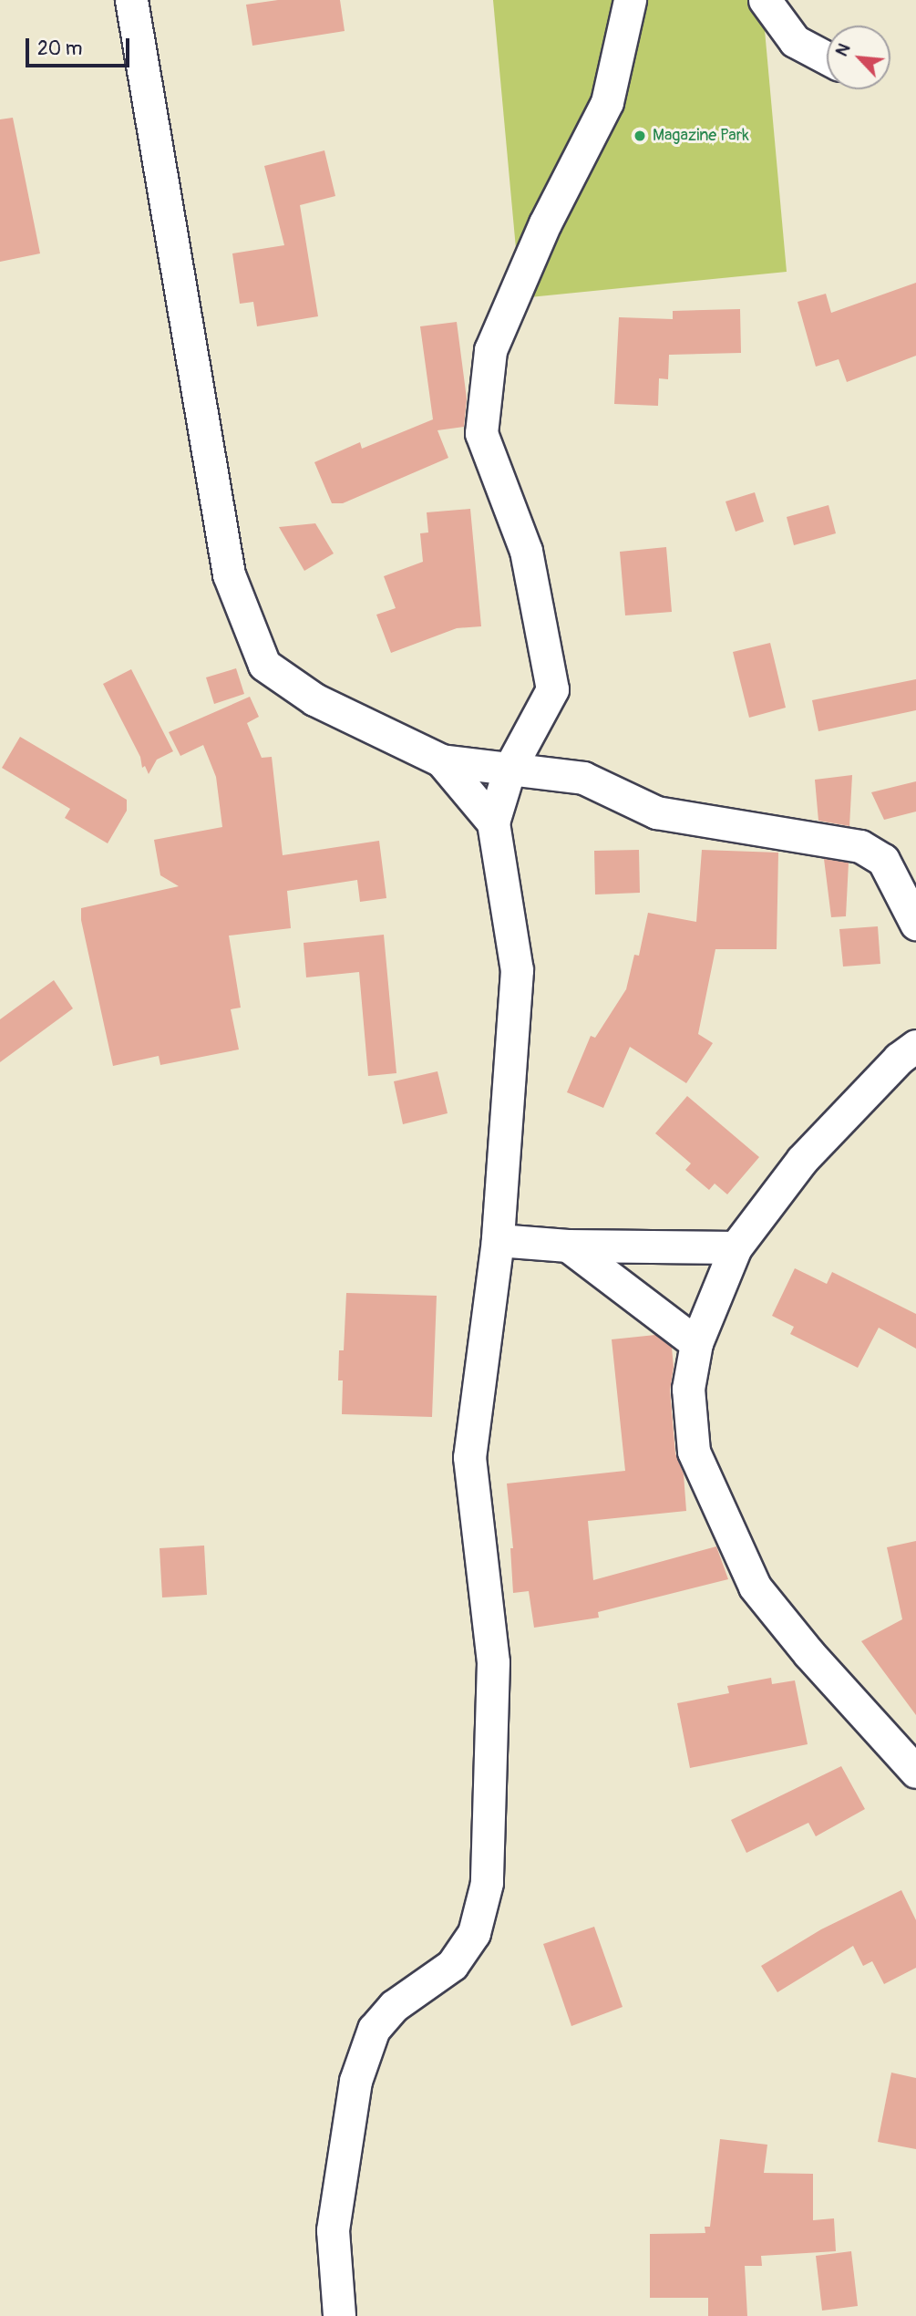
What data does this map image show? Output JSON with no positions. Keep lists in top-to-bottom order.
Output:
{
  "places": ["Magazine Park"],
  "scale_bar": "20 m",
  "north": "top left"
}
